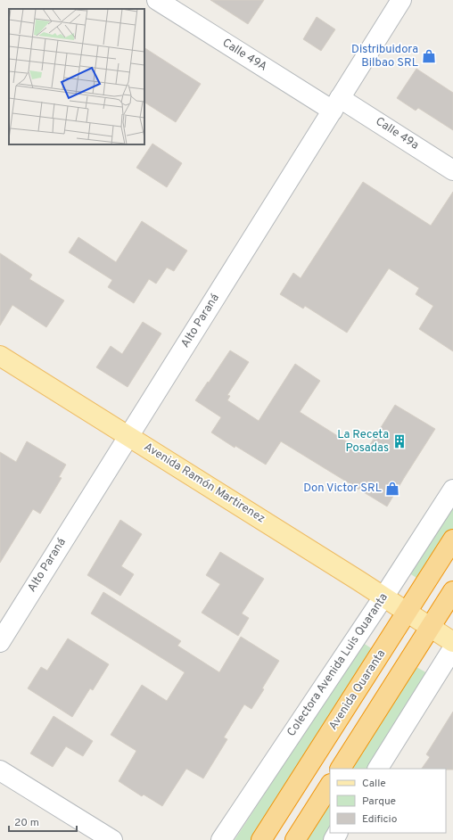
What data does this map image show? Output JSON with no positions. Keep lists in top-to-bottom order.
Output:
{
  "streets": {
    "highway": ["Avenida Quaranta"],
    "main road": ["Avenida Ramón Martirenez"],
    "street": [
      "Calle 49A",
      "Calle 49a",
      "Alto Paraná",
      "Colectora Avenida Luis Quaranta"
    ]
  },
  "crossings": [
    ["Calle 49A", "Calle 49a"],
    ["Calle 49A", "Alto Paraná"],
    ["Calle 49a", "Alto Paraná"],
    ["Alto Paraná", "Avenida Ramón Martirenez"],
    ["Avenida Ramón Martirenez", "Colectora Avenida Luis Quaranta"],
    ["Avenida Ramón Martirenez", "Avenida Quaranta"]
  ],
  "places": {
    "shop": ["Distribuidora Bilbao SRL", "Don Victor SRL"],
    "building": ["La Receta Posadas"]
  },
  "legend": ["Calle", "Parque", "Edificio"],
  "scale_bar": "20 m"
}
